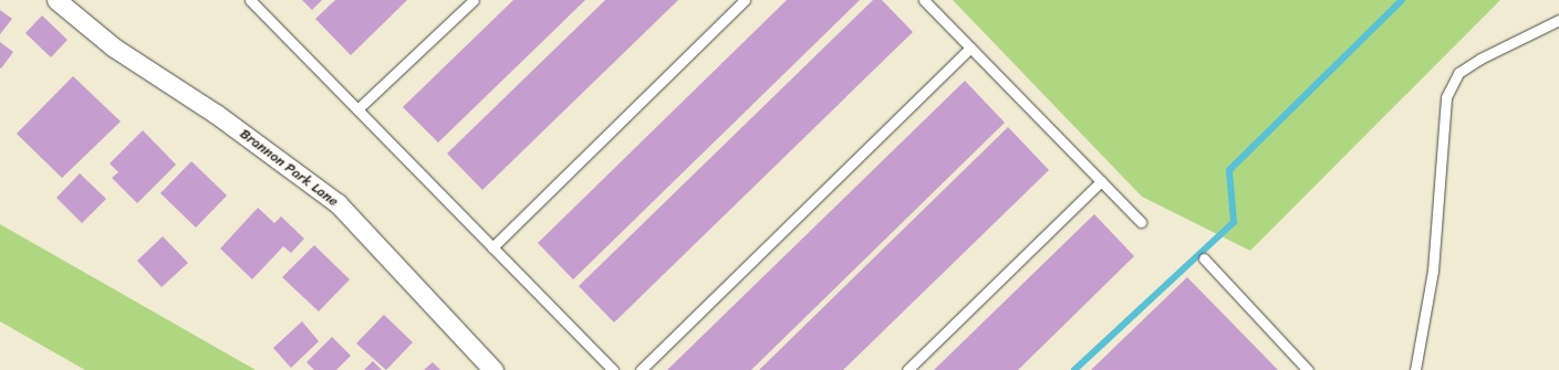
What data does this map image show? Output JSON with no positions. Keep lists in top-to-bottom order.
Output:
{
  "streets": {
    "street": ["Brannon Park Lane"]
  }
}
